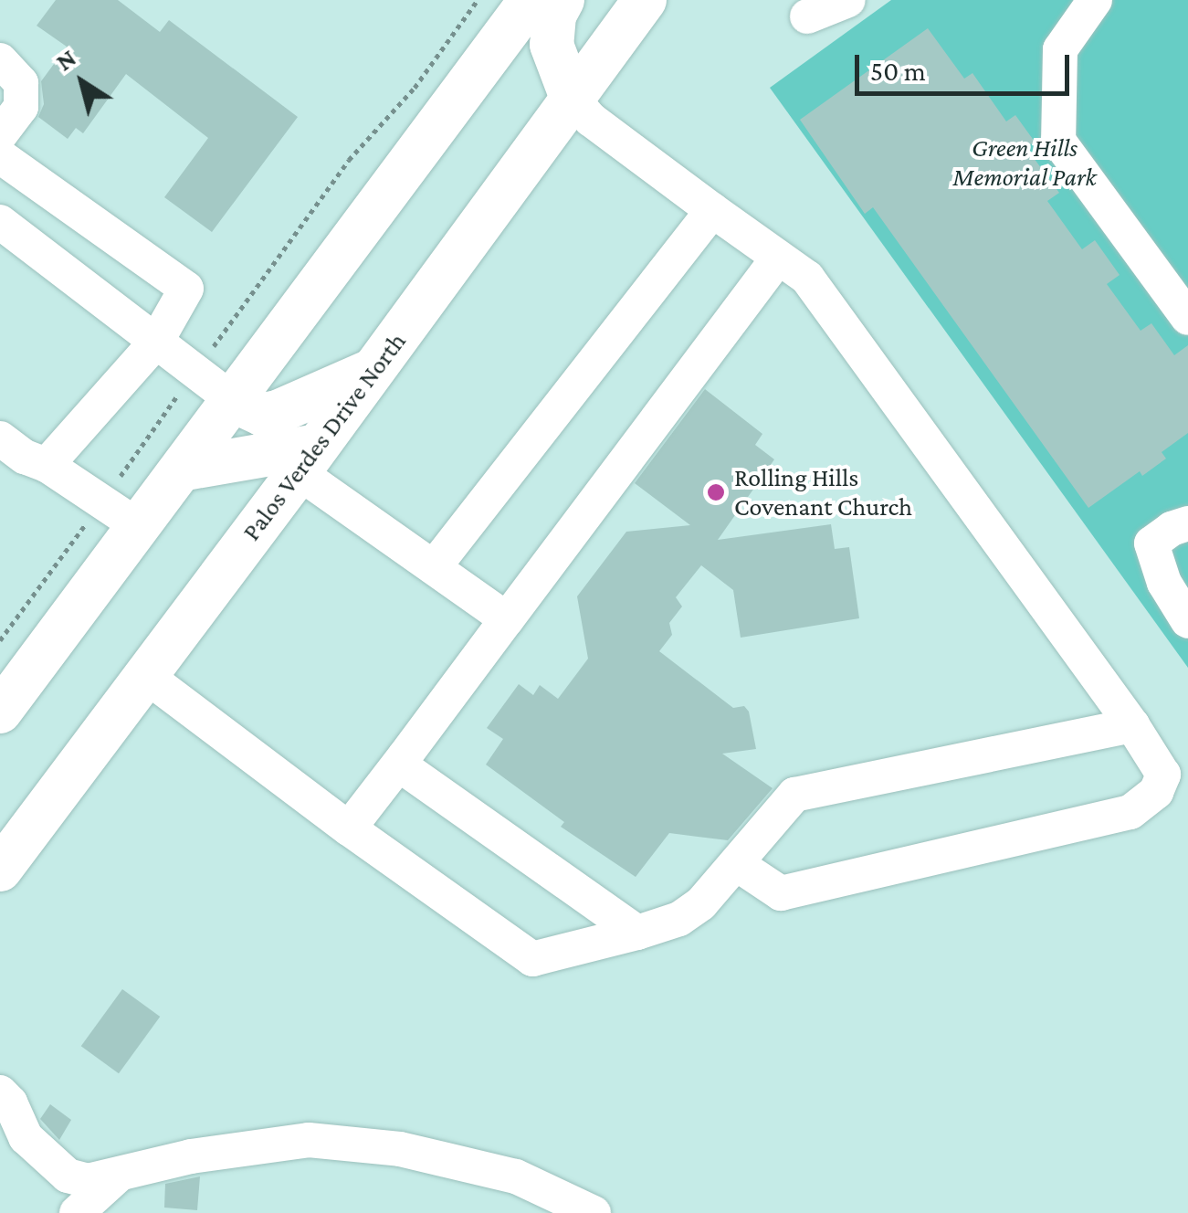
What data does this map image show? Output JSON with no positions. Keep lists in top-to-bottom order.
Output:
{
  "streets": {
    "main road": ["Palos Verdes Drive North"]
  },
  "parks": ["Green Hills Memorial Park"],
  "places": ["Rolling Hills Covenant Church"],
  "scale_bar": "50 m",
  "north": "top left"
}
